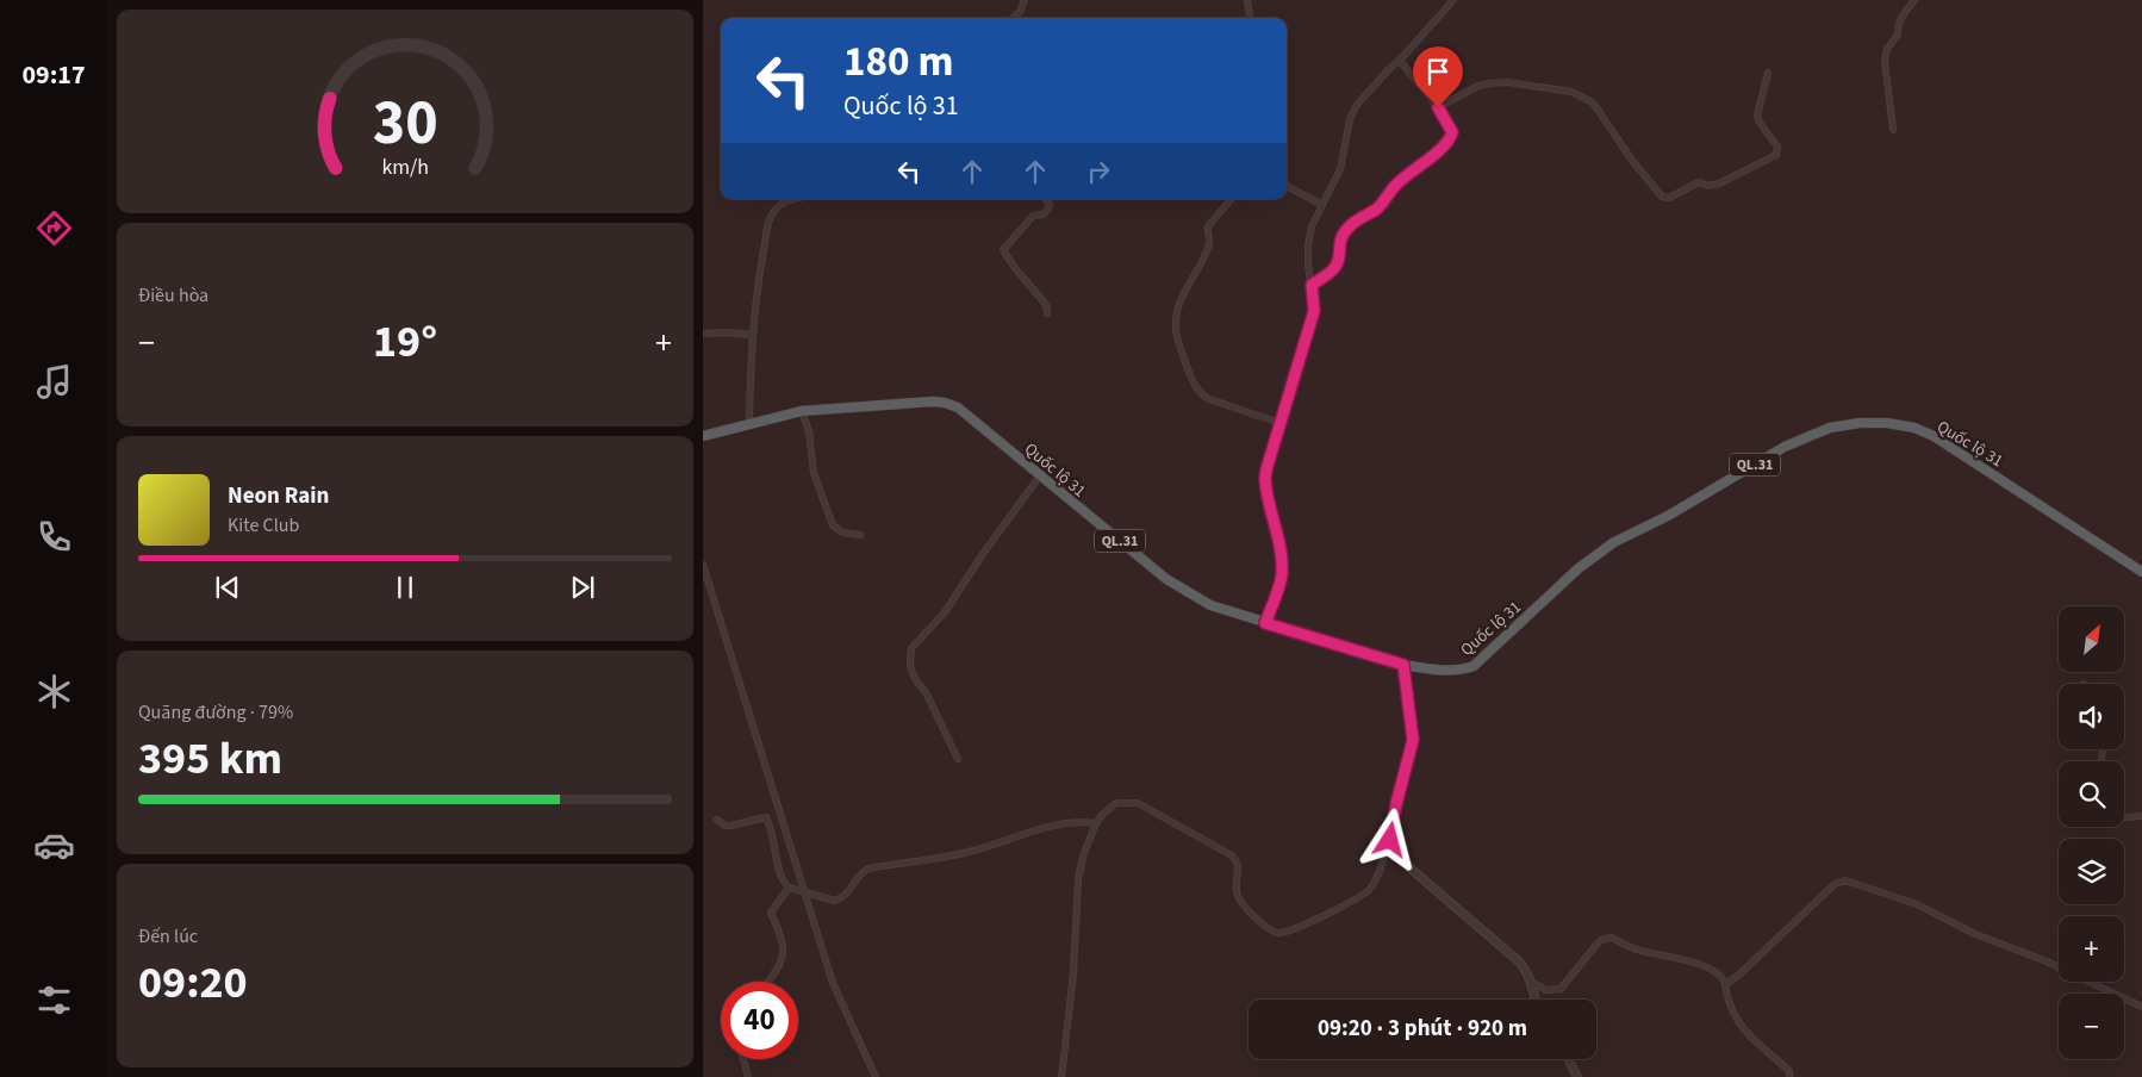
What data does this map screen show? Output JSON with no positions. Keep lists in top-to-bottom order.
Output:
{
  "streets": {
    "highway": ["Quốc lộ 31", "QL.31"]
  },
  "north": "top right",
  "page": {
    "tabs": "09:17",
    "turn": ["180 m", "Quốc lộ 31"],
    "tile": [
      "Điều hòa",
      ["Quãng đường · 79%", "395 km"],
      ["Đến lúc", "09:20"]
    ],
    "heat": ["−", "19°", "+"],
    "song": ["Neon Rain", "Kite Club"],
    "map_buttons": ["+", "−"],
    "limit": "40",
    "trip": "09:20 · 3 phút · 920 m",
    "gauge": ["30", "km/h"]
  }
}
